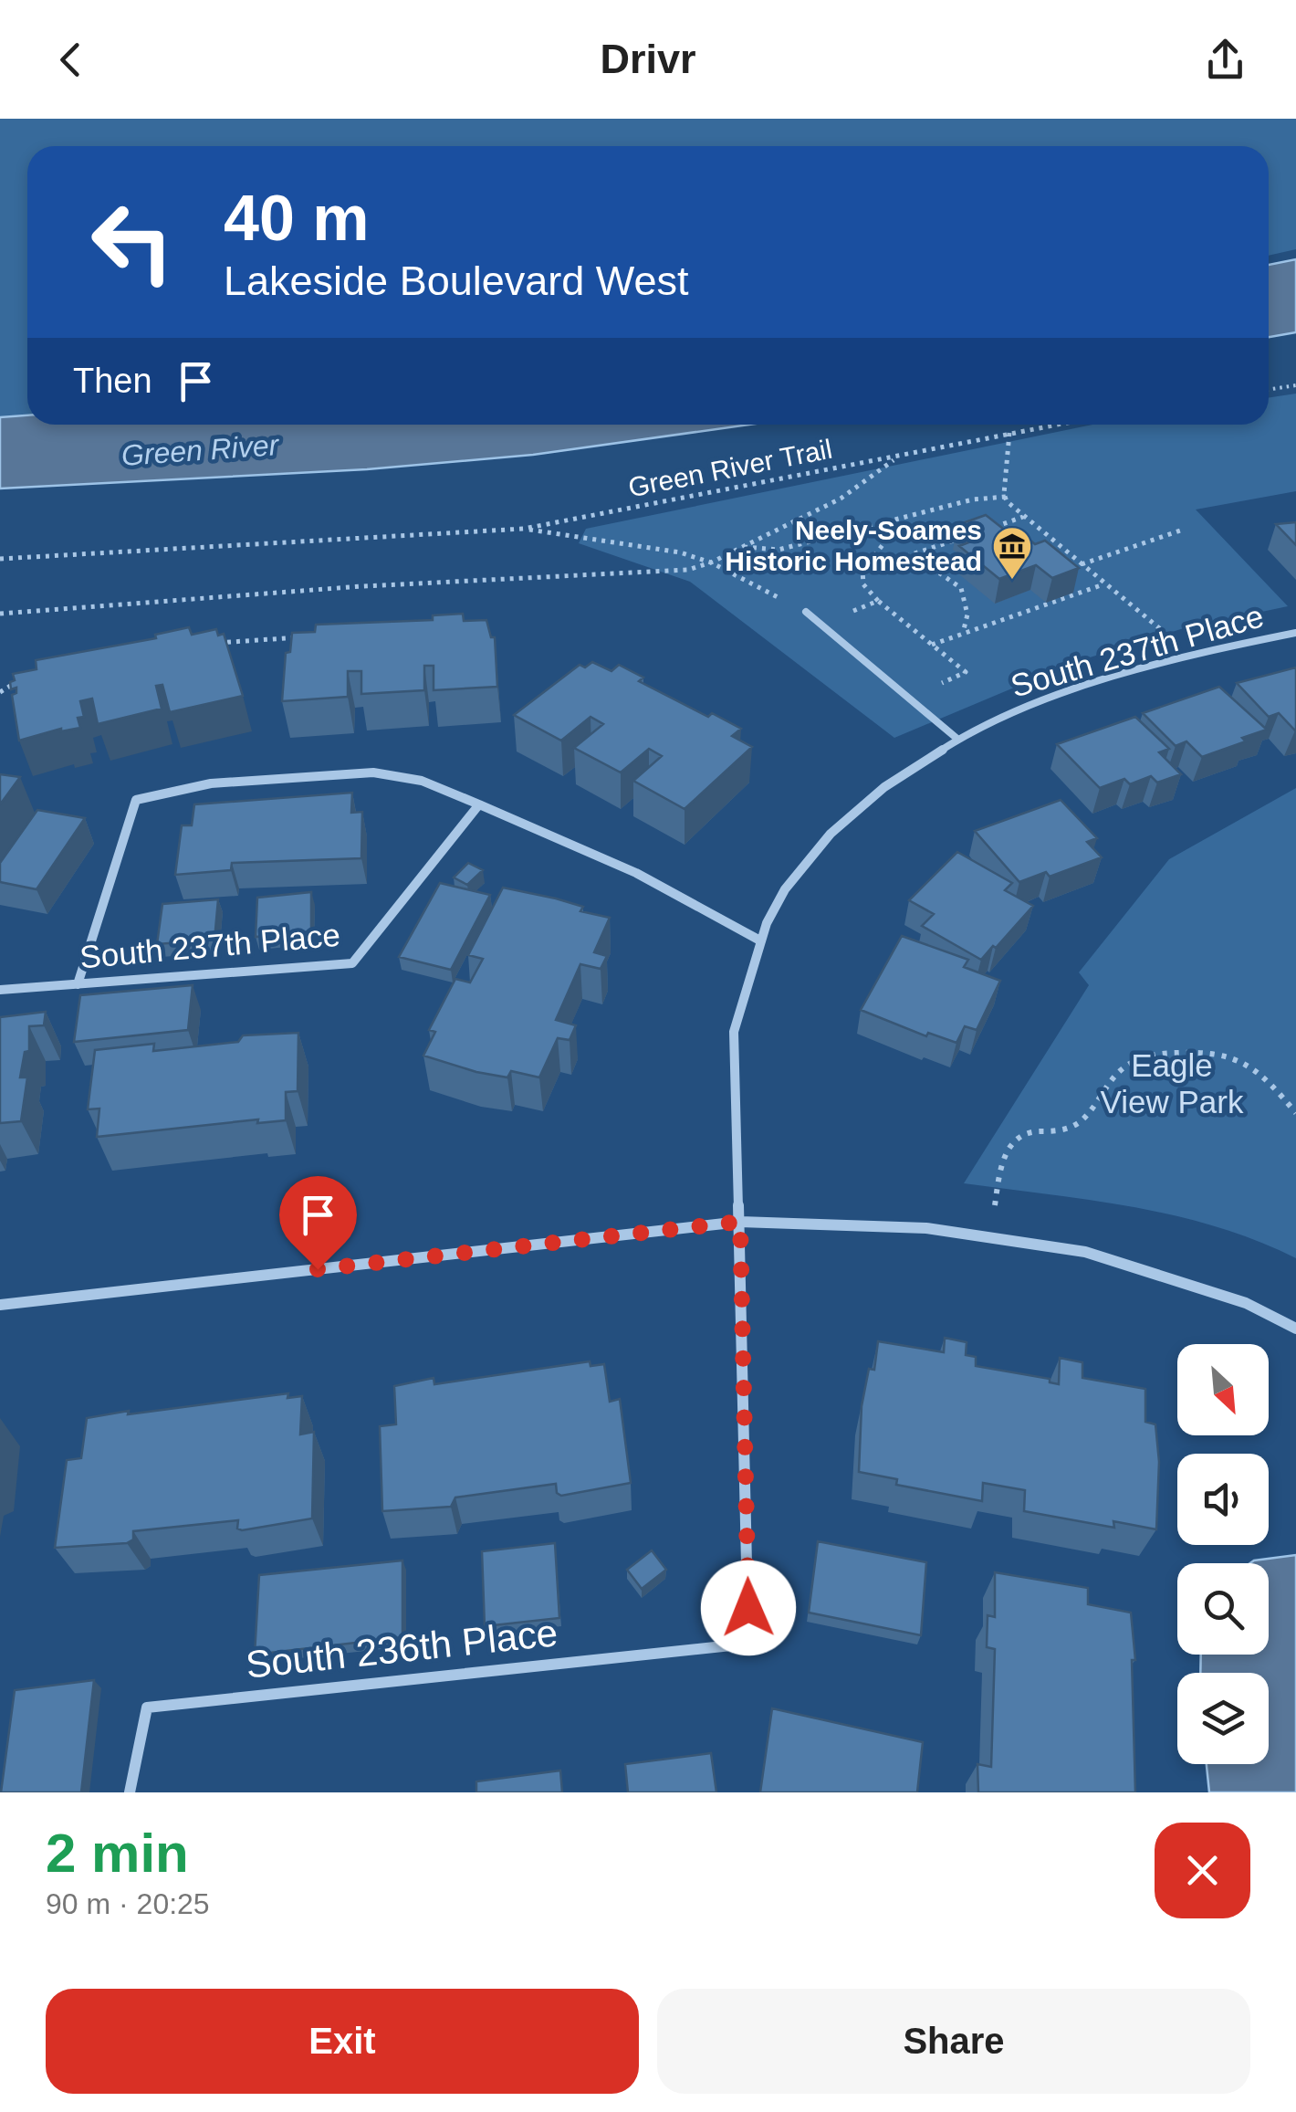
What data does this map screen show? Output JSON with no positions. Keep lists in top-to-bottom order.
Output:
{
  "streets": {
    "street": ["South 237th Place", "South 236th Place"],
    "path": ["Green River Trail"]
  },
  "crossings": [
    ["South 237th Place", "South 236th Place"]
  ],
  "water": ["Green River"],
  "parks": ["Eagle View Park"],
  "places": {
    "museum": ["Neely-Soames Historic Homestead"]
  },
  "north": "bottom right",
  "page": {
    "header": "Drivr",
    "turn": ["40 m", "Lakeside Boulevard West"],
    "then": "Then",
    "heading": ["2 min", "90 m · 20:25"],
    "buttons": ["Exit", "Share"]
  }
}
